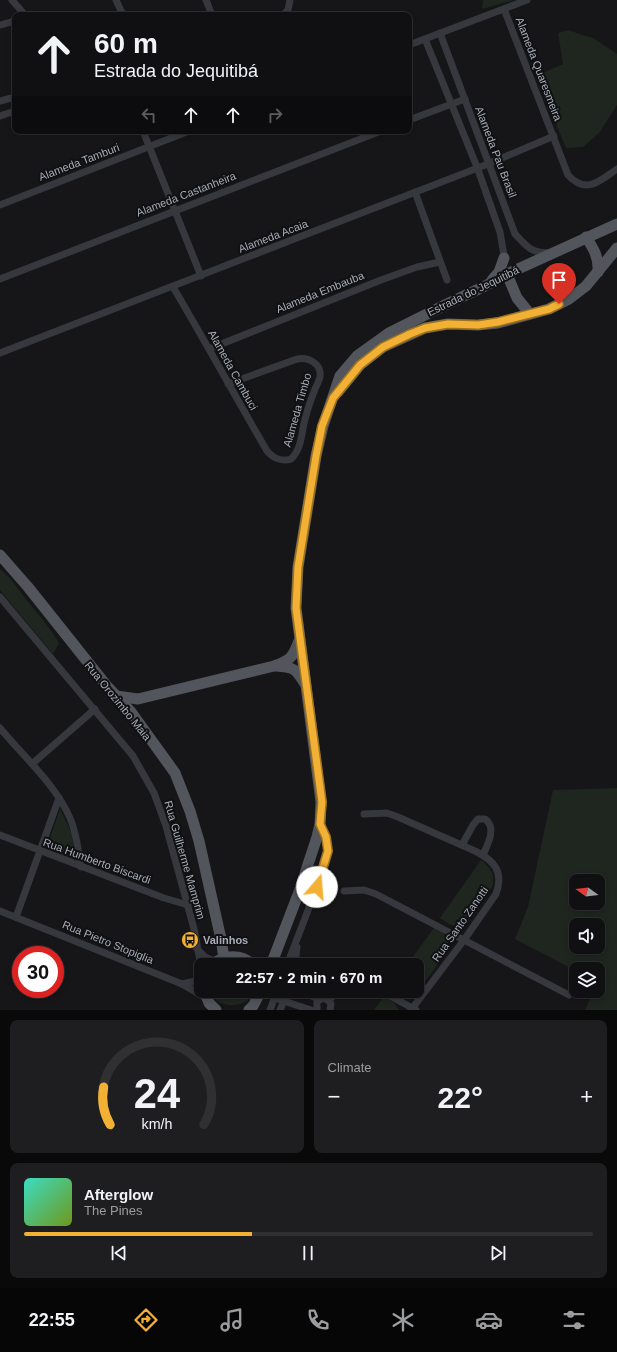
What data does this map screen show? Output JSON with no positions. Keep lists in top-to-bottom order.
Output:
{
  "streets": {
    "main road": ["Estrada do Jequitibá", "Rua Orozimbo Maia"],
    "street": [
      "Alameda Quaresmeira",
      "Alameda Pau Brasil",
      "Alameda Tamburi",
      "Alameda Castanheira",
      "Alameda Acaia",
      "Alameda Embauba",
      "Alameda Cambuci",
      "Alameda Timbo",
      "Rua Guilherme Mamprim",
      "Rua Humberto Biscardi",
      "Rua Santo Zanotti",
      "Rua Pietro Stopiglia"
    ]
  },
  "crossings": [
    ["Alameda Quaresmeira", "Alameda Acaia"],
    ["Alameda Pau Brasil", "Alameda Acaia"],
    ["Alameda Pau Brasil", "Estrada do Jequitibá"],
    ["Alameda Acaia", "Alameda Cambuci"],
    ["Alameda Embauba", "Alameda Cambuci"],
    ["Alameda Cambuci", "Alameda Timbo"],
    ["Rua Guilherme Mamprim", "Rua Humberto Biscardi"]
  ],
  "places": {
    "bus stop": ["Valinhos"]
  },
  "north": "left",
  "page": {
    "turn": ["60 m", "Estrada do Jequitibá"],
    "limit": "30",
    "trip": "22:57 · 2 min · 670 m",
    "tile": "Climate",
    "heat": ["−", "22°", "+"],
    "song": ["Afterglow", "The Pines"],
    "tabs": "22:55",
    "gauge": ["24", "km/h"]
  }
}
